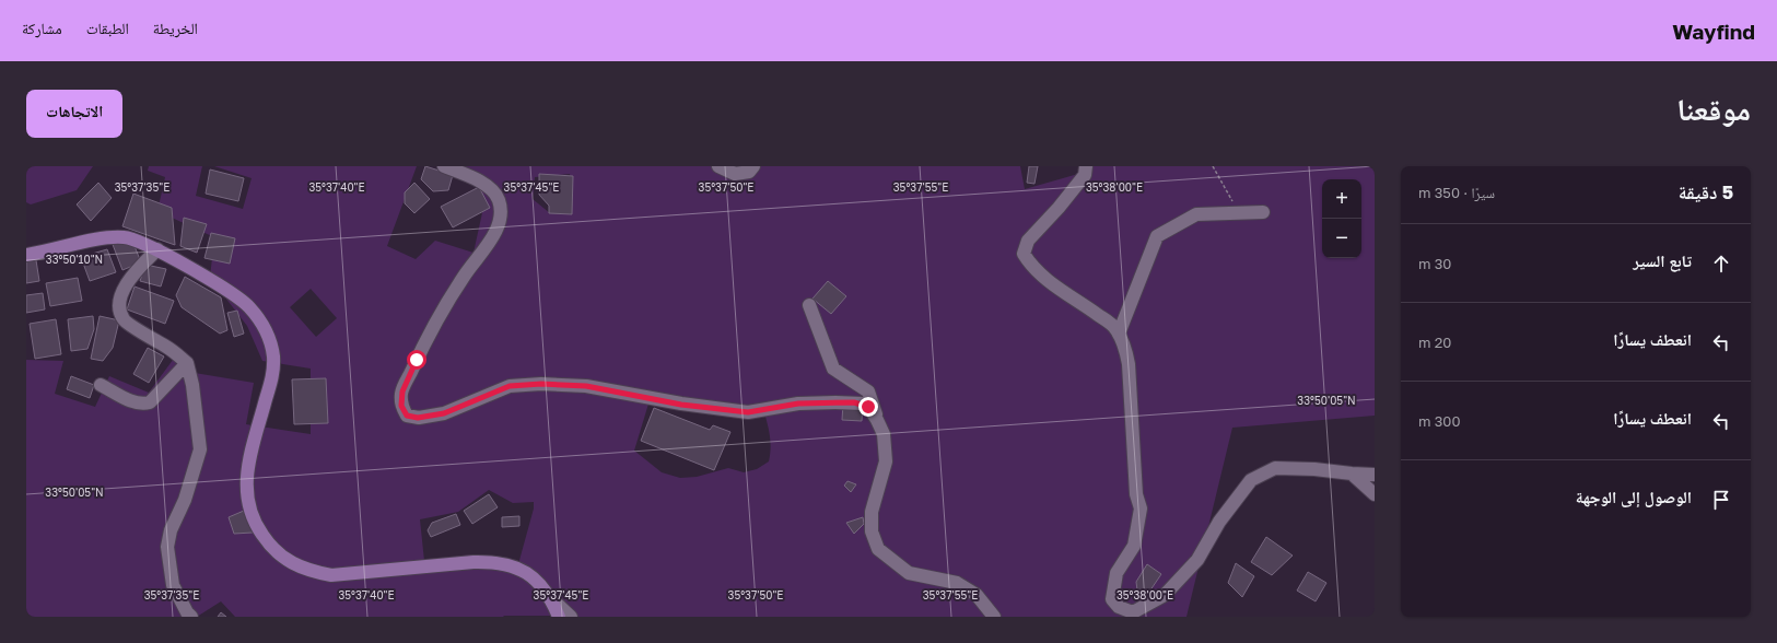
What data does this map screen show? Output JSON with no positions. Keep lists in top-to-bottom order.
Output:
{
  "page": {
    "header": "Wayfind",
    "nav": ["الخريطة", "الطبقات", "مشاركة"],
    "title": "موقعنا",
    "buttons": "الاتجاهات",
    "heading": ["5 دقيقة", "سيرًا · 350 m"],
    "map_buttons": ["+", "−"],
    "list": [
      ["تابع السير", "30 m"],
      ["انعطف يسارًا", "20 m"],
      ["انعطف يسارًا", "300 m"],
      "الوصول إلى الوجهة"
    ]
  },
  "coordinates": [
    "35°37'35\"E",
    "35°37'40\"E",
    "35°37'45\"E",
    "35°37'50\"E",
    "35°37'55\"E",
    "35°38'00\"E",
    "33°50'10\"N",
    "33°50'05\"N"
  ]
}
